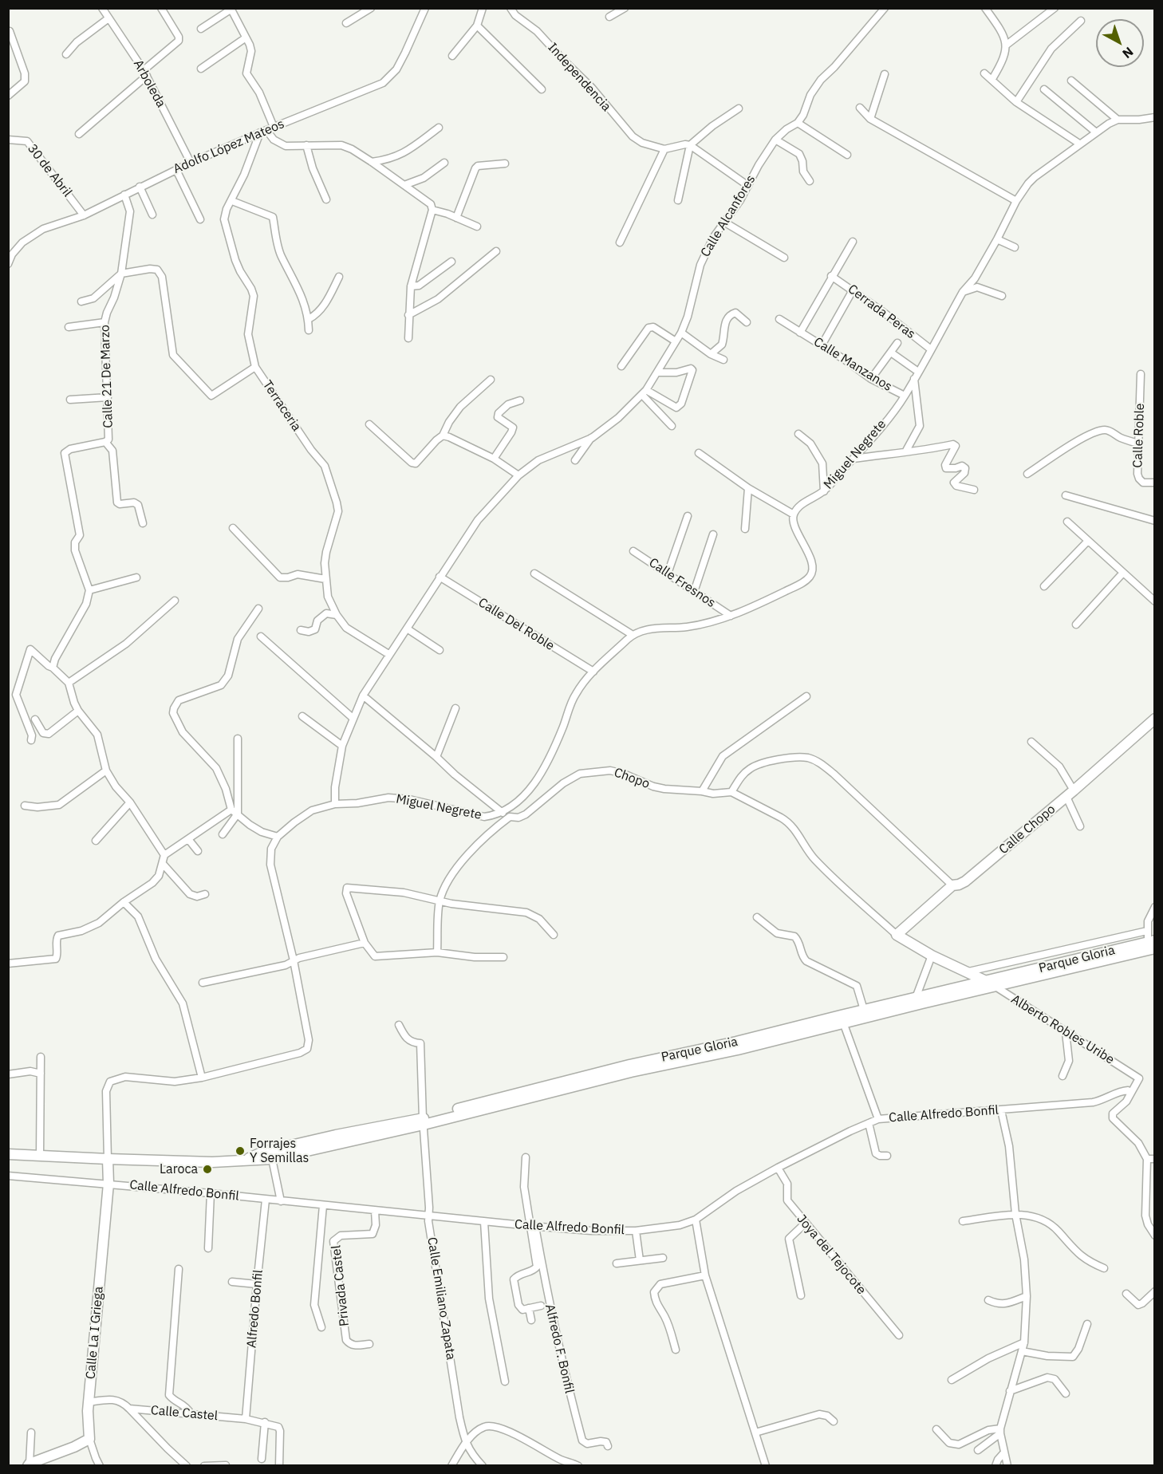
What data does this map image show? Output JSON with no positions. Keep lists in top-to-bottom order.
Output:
{
  "streets": {
    "main road": ["Calle Chopo", "Parque Gloria", "Calle La I Griega"],
    "street": [
      "Independencia",
      "Arboleda",
      "Adolfo López Mateos",
      "30 de Abril",
      "Calle Alcanfores",
      "Cerrada Peras",
      "Calle Manzanos",
      "Calle 21 De Marzo",
      "Terraceria",
      "Calle Roble",
      "Miguel Negrete",
      "Calle Fresnos",
      "Calle Del Roble",
      "Chopo",
      "Alberto Robles Uribe",
      "Calle Alfredo Bonfil",
      "Joya del Tejocote",
      "Privada Castel",
      "Calle Emiliano Zapata",
      "Alfredo Bonfil",
      "Alfredo F. Bonfil",
      "Calle Castel"
    ]
  },
  "crossings": [
    ["Arboleda", "Adolfo López Mateos"],
    ["Adolfo López Mateos", "30 de Abril"],
    ["Adolfo López Mateos", "Calle 21 De Marzo"],
    ["Adolfo López Mateos", "Terraceria"],
    ["Calle Alcanfores", "Terraceria"],
    ["Calle Alcanfores", "Calle Del Roble"],
    ["Cerrada Peras", "Calle Manzanos"],
    ["Cerrada Peras", "Miguel Negrete"],
    ["Calle Manzanos", "Miguel Negrete"],
    ["Miguel Negrete", "Calle Fresnos"],
    ["Miguel Negrete", "Calle Del Roble"],
    ["Chopo", "Calle Chopo"],
    ["Parque Gloria", "Alberto Robles Uribe"],
    ["Parque Gloria", "Calle Emiliano Zapata"],
    ["Parque Gloria", "Calle La I Griega"],
    ["Alberto Robles Uribe", "Calle Alfredo Bonfil"],
    ["Calle Alfredo Bonfil", "Joya del Tejocote"],
    ["Calle Alfredo Bonfil", "Privada Castel"],
    ["Calle Alfredo Bonfil", "Calle Emiliano Zapata"],
    ["Calle Alfredo Bonfil", "Alfredo Bonfil"],
    ["Calle Alfredo Bonfil", "Calle La I Griega"],
    ["Calle Alfredo Bonfil", "Alfredo F. Bonfil"],
    ["Alfredo Bonfil", "Calle Castel"],
    ["Calle La I Griega", "Calle Castel"]
  ],
  "places": ["Forrajes Y Semillas", "Laroca"],
  "north": "bottom right"
}
